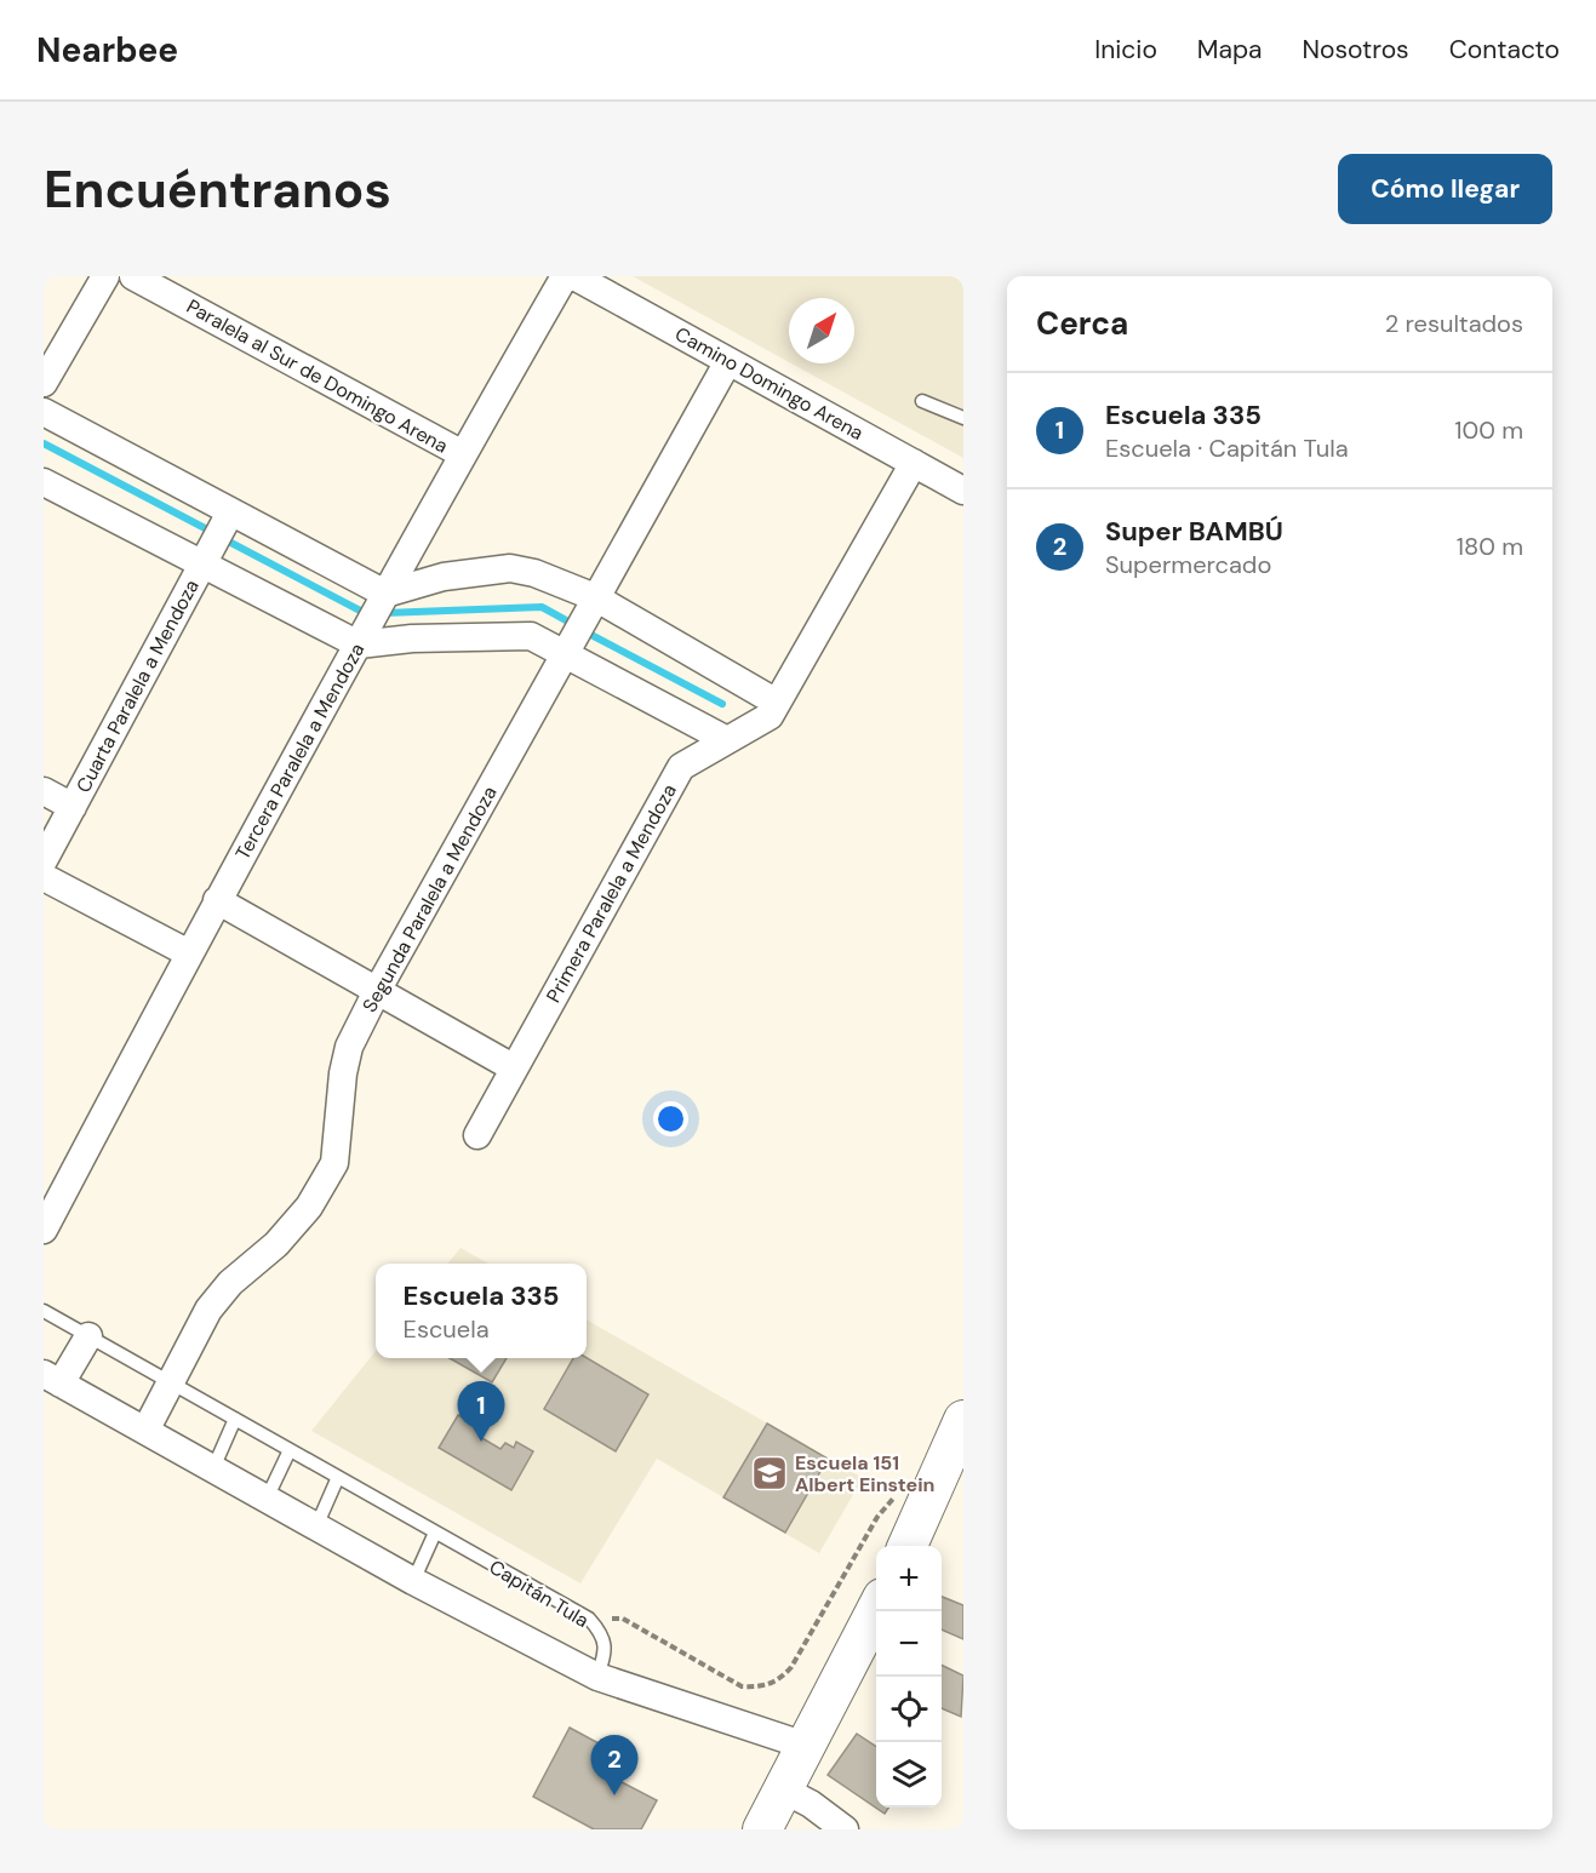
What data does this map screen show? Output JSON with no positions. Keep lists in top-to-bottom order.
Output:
{
  "streets": {
    "street": [
      "Paralela al Sur de Domingo Arena",
      "Camino Domingo Arena",
      "Cuarta Paralela a Mendoza",
      "Tercera Paralela a Mendoza",
      "Primera Paralela a Mendoza",
      "Segunda Paralela a Mendoza"
    ],
    "lane": ["Capitán Tula"]
  },
  "crossings": [
    ["Paralela al Sur de Domingo Arena", "Tercera Paralela a Mendoza"],
    ["Camino Domingo Arena", "Primera Paralela a Mendoza"],
    ["Camino Domingo Arena", "Segunda Paralela a Mendoza"],
    ["Segunda Paralela a Mendoza", "Capitán Tula"]
  ],
  "places": {
    "school or university": ["Escuela 151 Albert Einstein"]
  },
  "north": "top right",
  "page": {
    "header": "Nearbee",
    "nav": [
      "Inicio",
      "Mapa",
      "Nosotros",
      "Contacto"
    ],
    "buttons": "Cómo llegar",
    "title": "Encuéntranos",
    "heading": ["Cerca", "2 resultados"],
    "list": [
      {
        "mark": "1",
        "name": "Escuela 335",
        "note": "Escuela · Capitán Tula",
        "value": "100 m"
      },
      {
        "mark": "2",
        "name": "Super BAMBÚ",
        "note": "Supermercado",
        "value": "180 m"
      }
    ],
    "popup": ["Escuela 335", "Escuela"],
    "pins": ["1", "2"],
    "map_buttons": ["+", "−"]
  }
}
